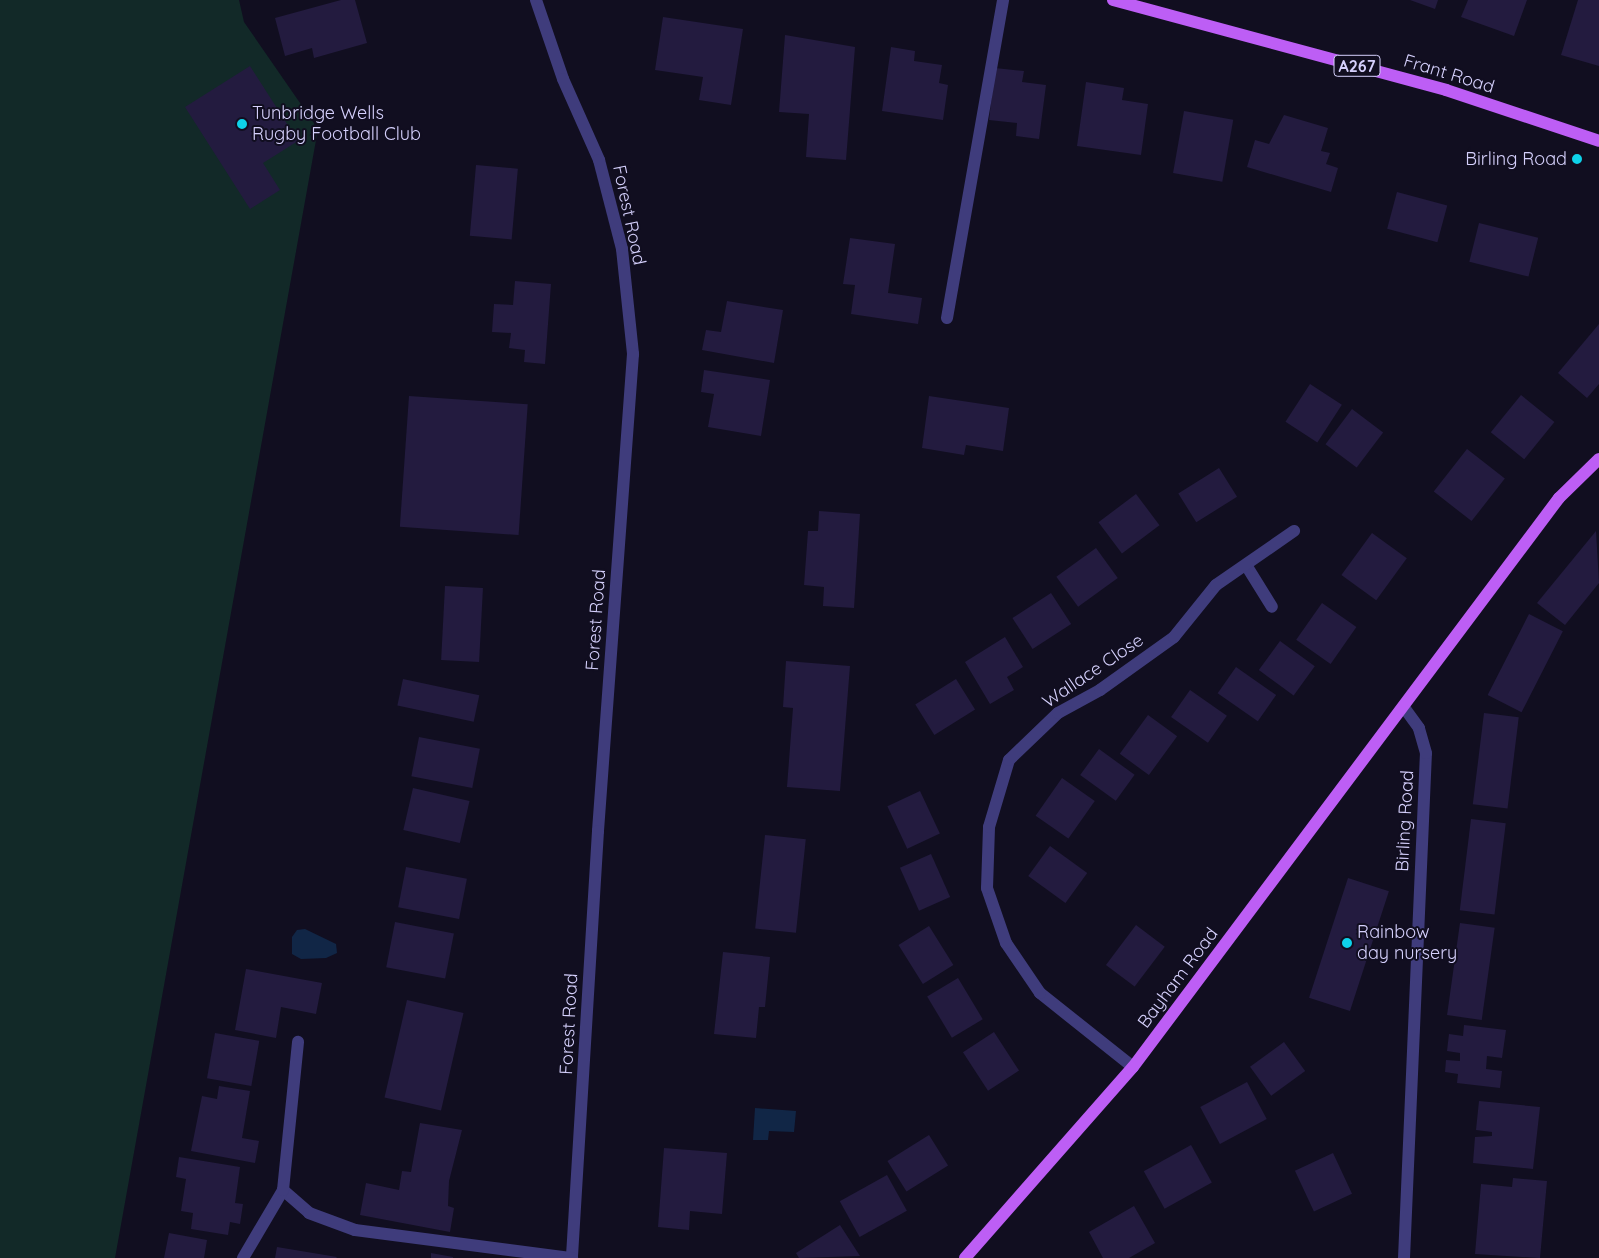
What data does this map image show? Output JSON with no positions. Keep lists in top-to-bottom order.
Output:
{
  "streets": {
    "main road": ["A267", "Frant Road", "Bayham Road"],
    "street": ["Forest Road", "Wallace Close", "Birling Road"]
  },
  "crossings": [
    ["Wallace Close", "Bayham Road"],
    ["Birling Road", "Bayham Road"]
  ],
  "places": ["Tunbridge Wells Rugby Football Club", "Birling Road", "Rainbow day nursery"]
}
